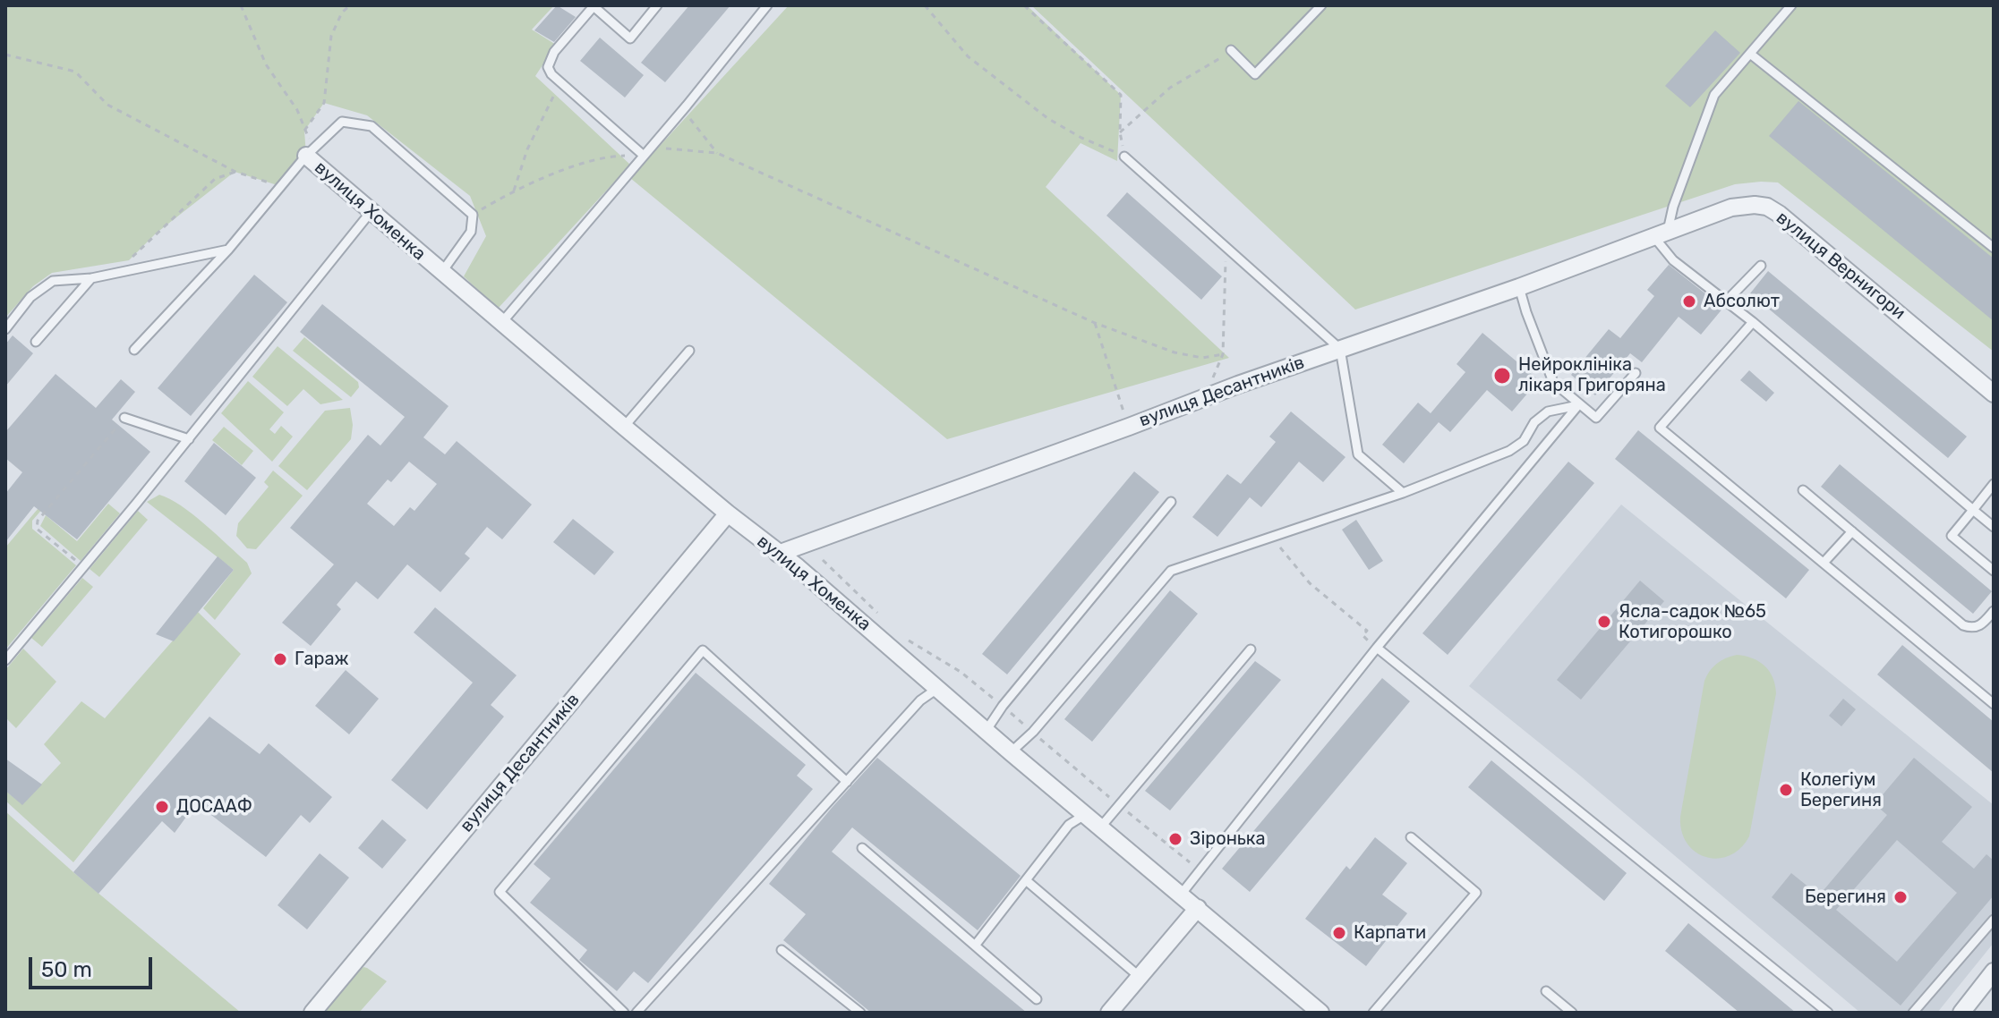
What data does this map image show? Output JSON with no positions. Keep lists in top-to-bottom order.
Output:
{
  "streets": {
    "street": ["вулиця Хоменка", "вулиця Вернигори", "вулиця Десантників"]
  },
  "crossings": [
    ["вулиця Хоменка", "вулиця Десантників"],
    ["вулиця Вернигори", "вулиця Десантників"]
  ],
  "places": [
    "Абсолют",
    "Нейроклініка лікаря Григоряна",
    "Ясла-садок №65 Котигорошко",
    "Гараж",
    "Колегіум Берегиня",
    "ДОСААФ",
    "Зіронька",
    "Берегиня",
    "Карпати"
  ],
  "scale_bar": "50 m"
}
